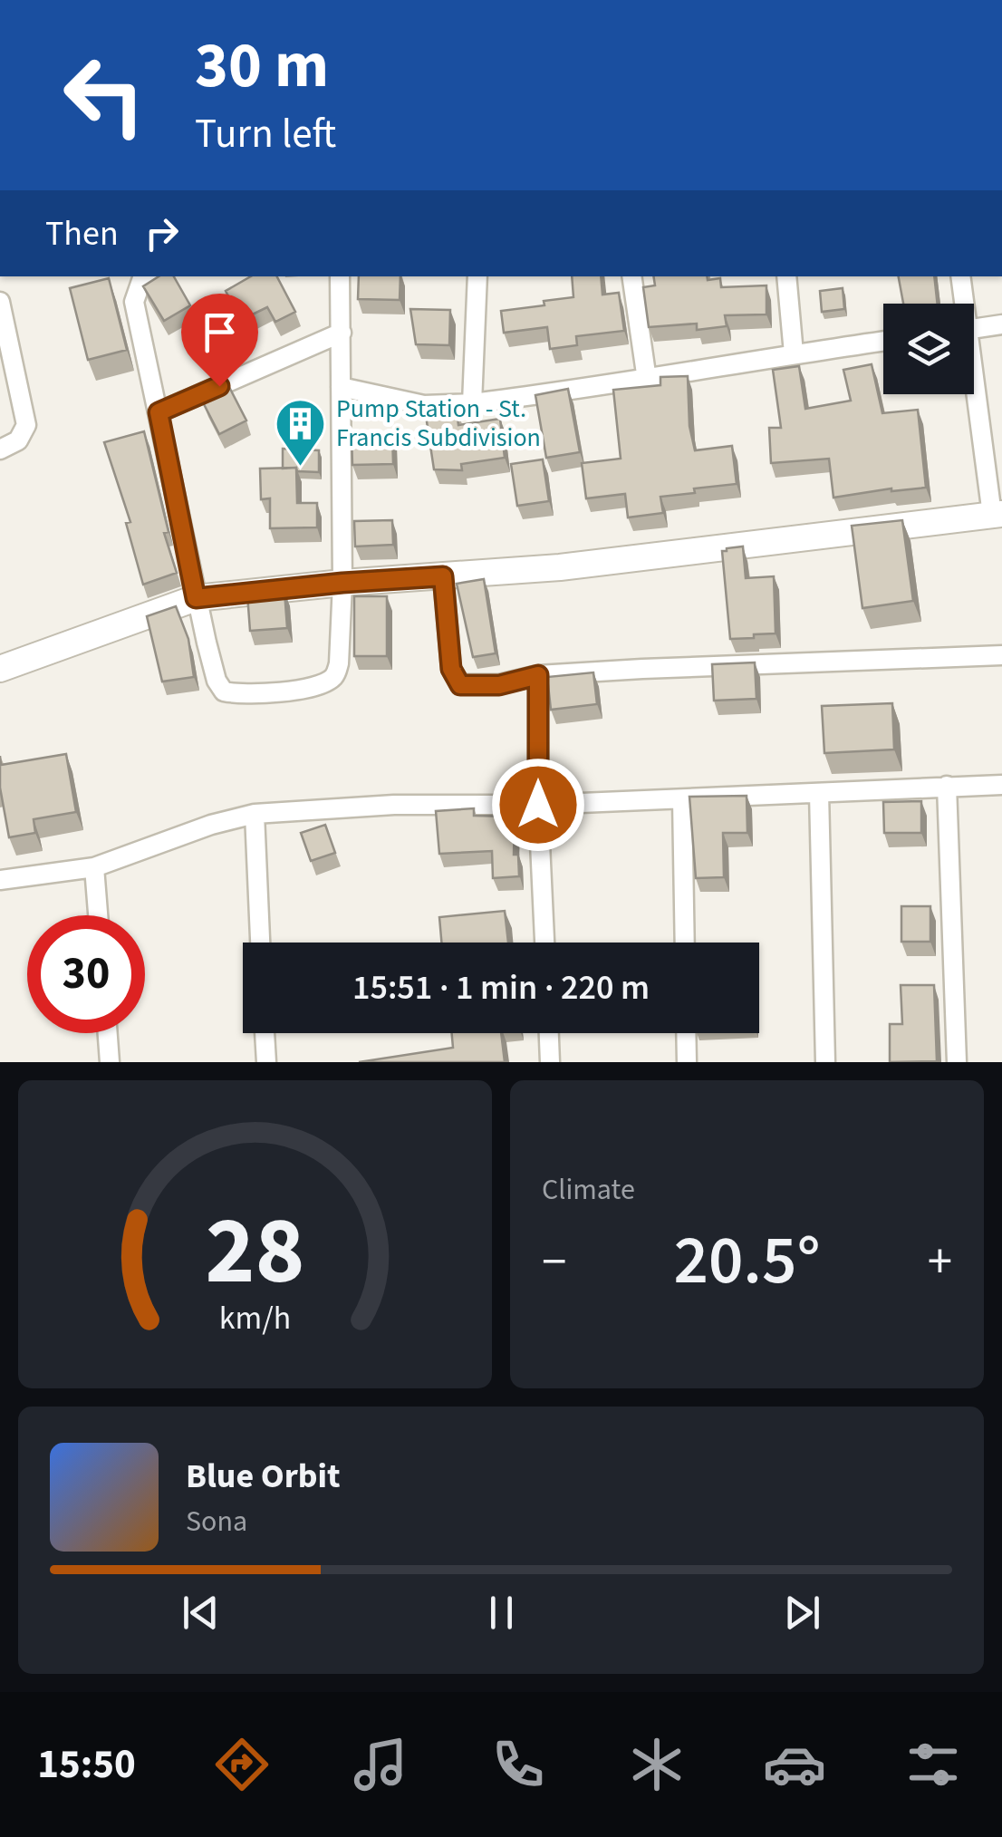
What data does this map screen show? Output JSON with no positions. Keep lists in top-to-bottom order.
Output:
{
  "places": {
    "building": ["Pump Station - St. Francis Subdivision"]
  },
  "page": {
    "turn": ["30 m", "Turn left"],
    "then": "Then",
    "limit": "30",
    "trip": "15:51 · 1 min · 220 m",
    "tile": "Climate",
    "heat": ["−", "20.5°", "+"],
    "song": ["Blue Orbit", "Sona"],
    "tabs": "15:50",
    "gauge": ["28", "km/h"]
  }
}
